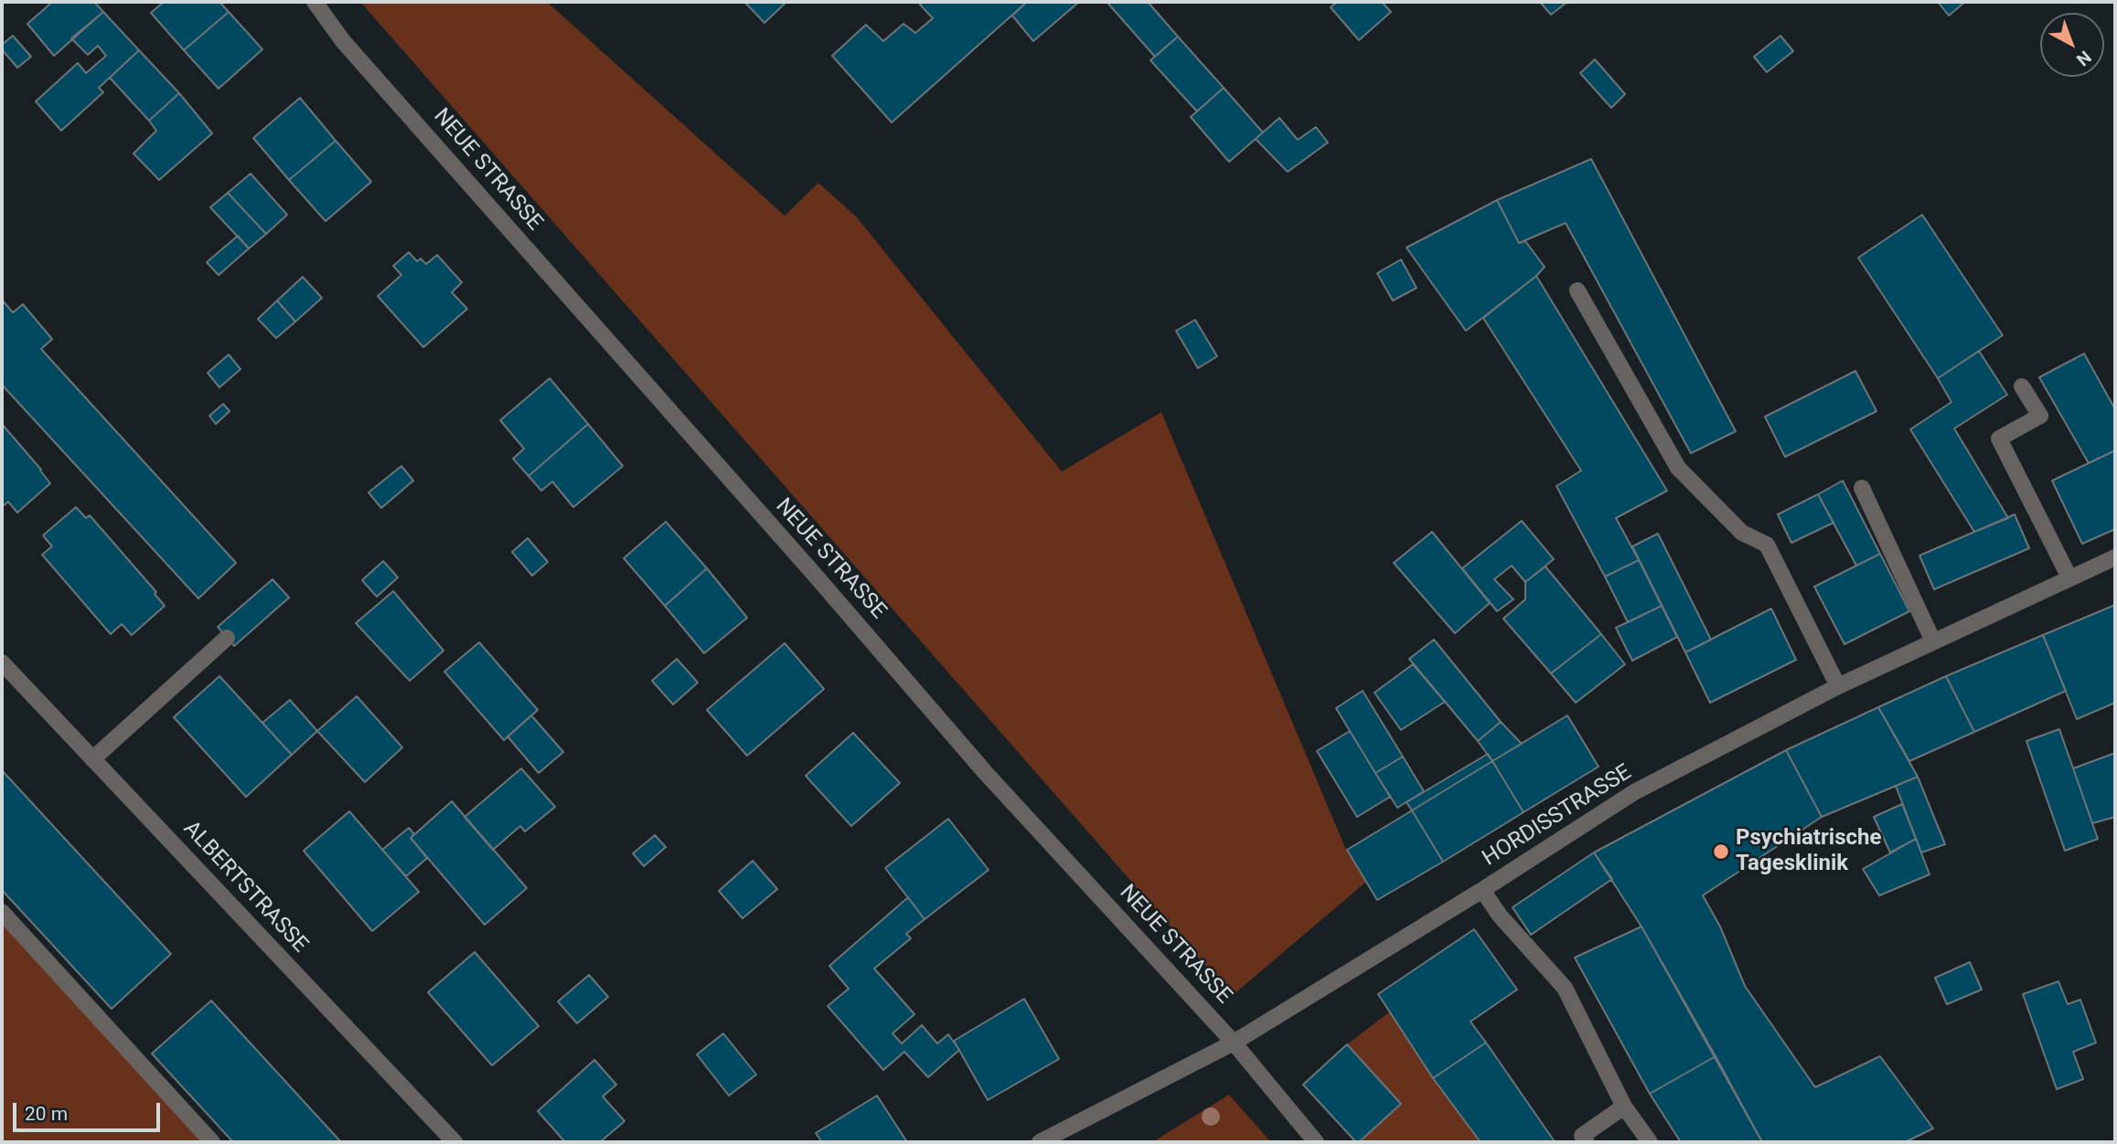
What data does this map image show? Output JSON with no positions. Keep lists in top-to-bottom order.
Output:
{
  "streets": {
    "street": ["NEUE STRASSE", "HORDISSTRASSE", "ALBERTSTRASSE"]
  },
  "crossings": [
    ["NEUE STRASSE", "HORDISSTRASSE"]
  ],
  "places": ["Psychiatrische Tagesklinik"],
  "scale_bar": "20 m",
  "north": "bottom right"
}
